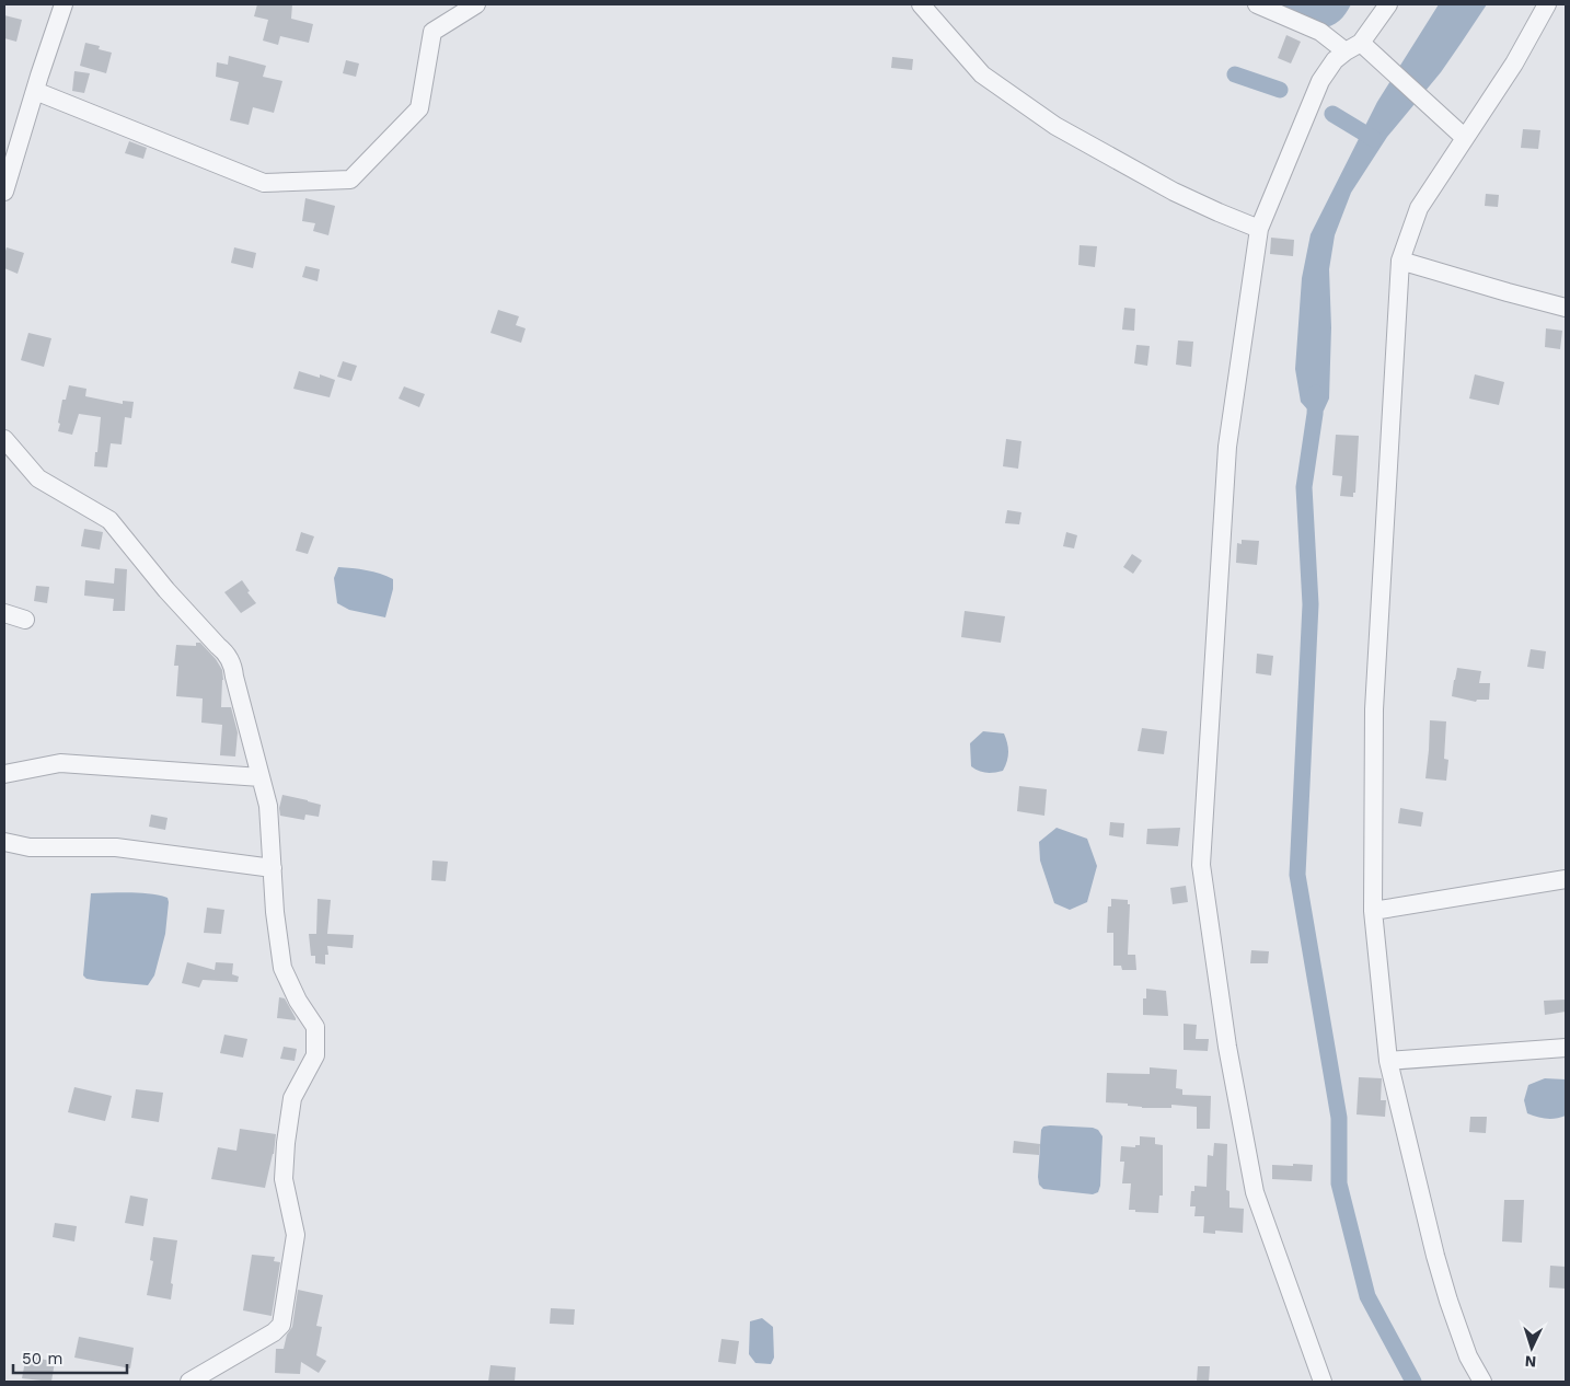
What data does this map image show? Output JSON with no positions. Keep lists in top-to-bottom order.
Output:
{
  "scale_bar": "50 m",
  "north": "bottom"
}
